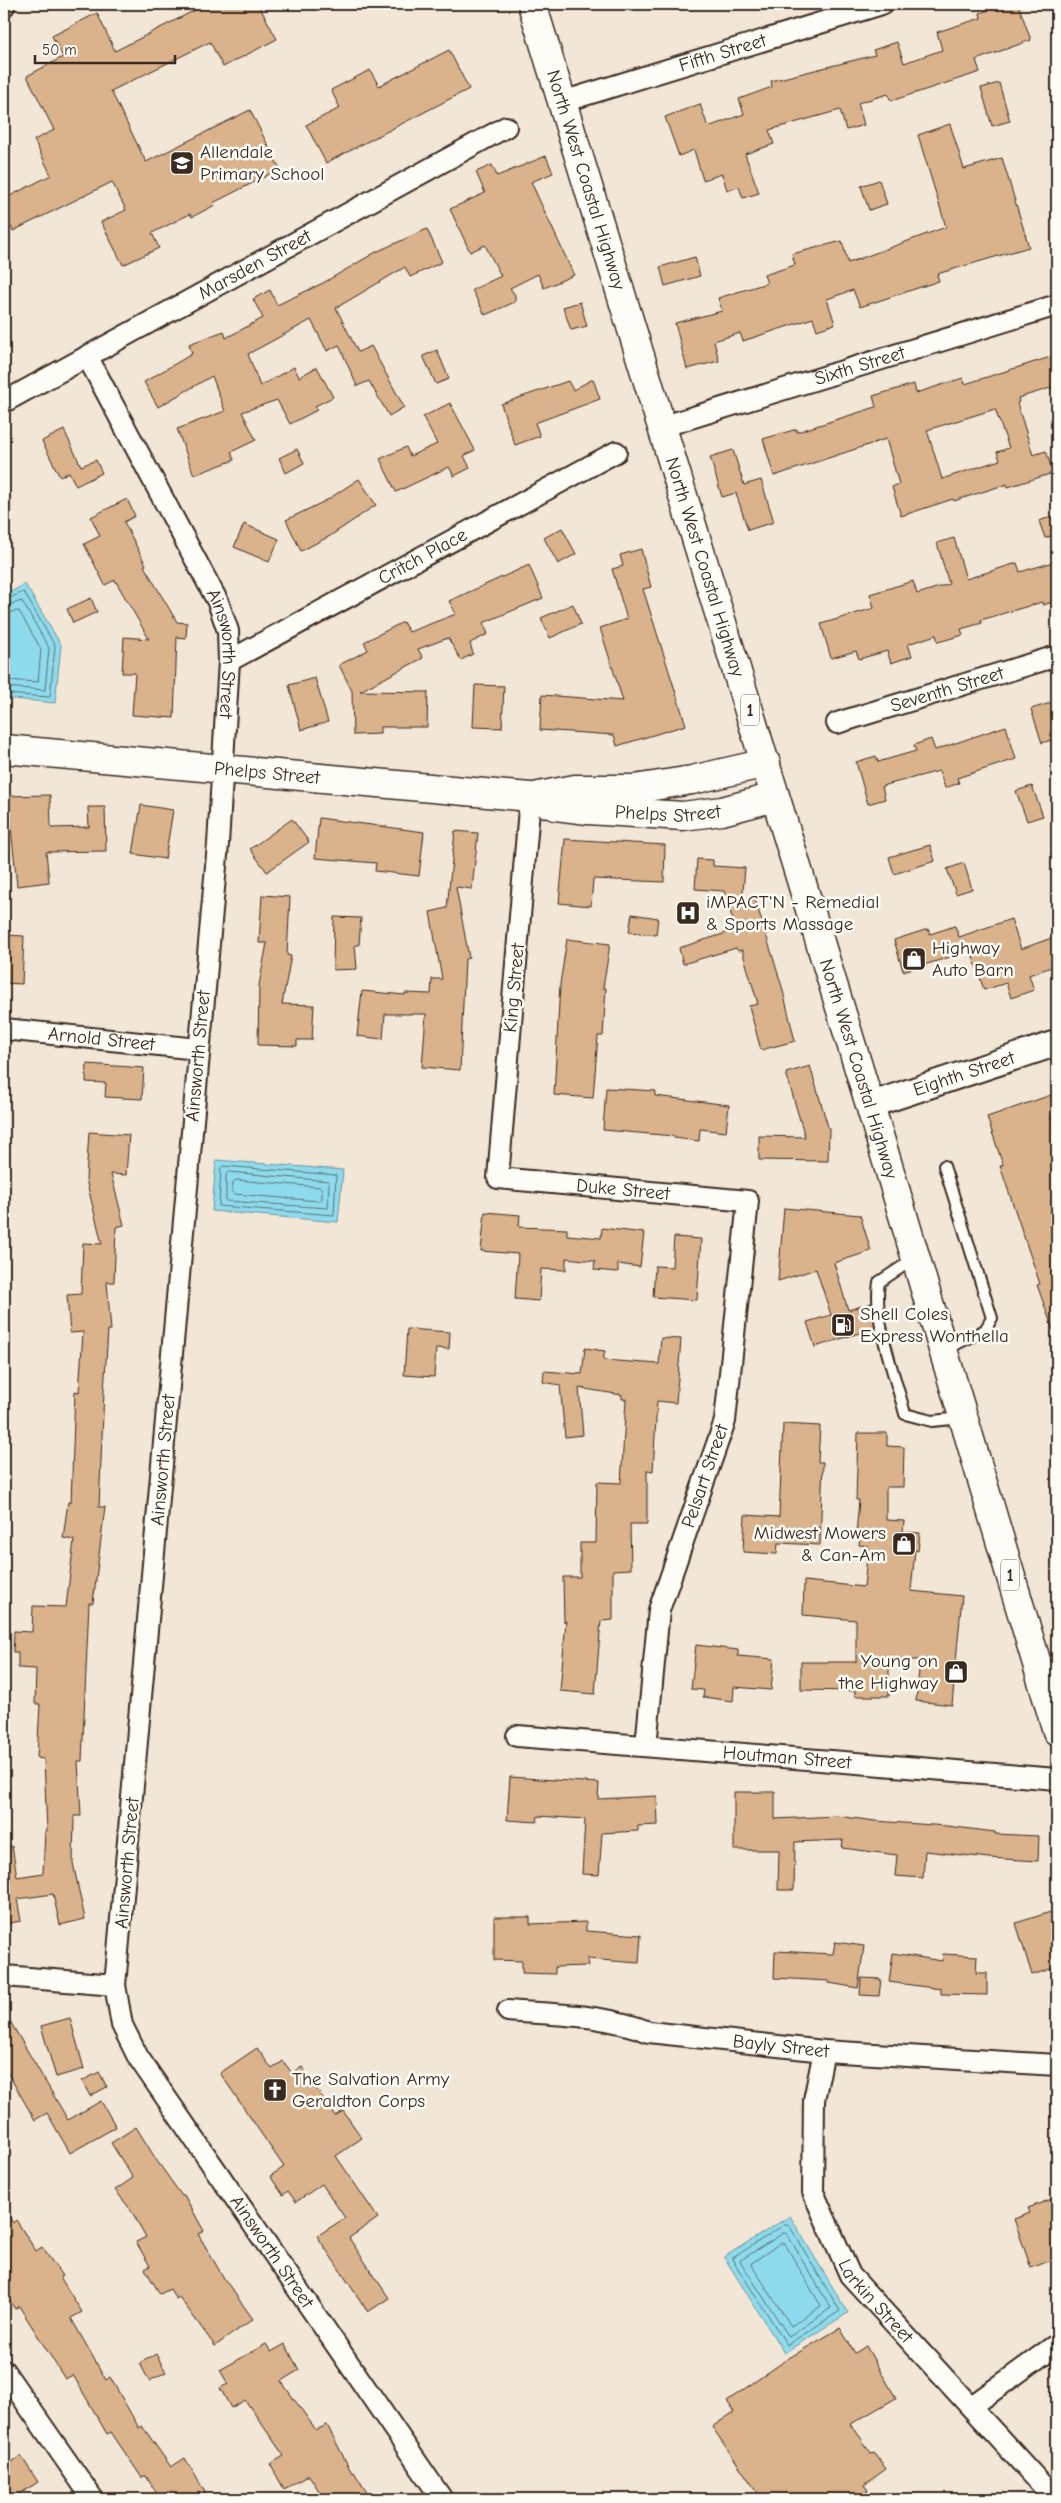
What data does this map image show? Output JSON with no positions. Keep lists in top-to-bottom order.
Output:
{
  "streets": {
    "main road": ["North West Coastal Highway", "1", "Phelps Street"],
    "street": [
      "Fifth Street",
      "Marsden Street",
      "Sixth Street",
      "Critch Place",
      "Ainsworth Street",
      "Seventh Street",
      "King Street",
      "Arnold Street",
      "Eighth Street",
      "Duke Street",
      "Pelsart Street",
      "Houtman Street",
      "Bayly Street",
      "Larkin Street"
    ]
  },
  "crossings": [
    ["Fifth Street", "North West Coastal Highway"],
    ["North West Coastal Highway", "Sixth Street"],
    ["North West Coastal Highway", "Phelps Street"],
    ["North West Coastal Highway", "Eighth Street"],
    ["Marsden Street", "Ainsworth Street"],
    ["Critch Place", "Ainsworth Street"],
    ["Ainsworth Street", "Phelps Street"],
    ["Ainsworth Street", "Arnold Street"],
    ["Phelps Street", "King Street"],
    ["King Street", "Duke Street"],
    ["Duke Street", "Pelsart Street"],
    ["Pelsart Street", "Houtman Street"],
    ["Bayly Street", "Larkin Street"]
  ],
  "places": {
    "school or university": ["Allendale Primary School"],
    "hospital": ["iMPACT'N - Remedial & Sports Massage"],
    "shop": ["Highway Auto Barn", "Midwest Mowers & Can-Am", "Young on the Highway"],
    "fuel station": ["Shell Coles Express Wonthella"],
    "church": ["The Salvation Army Geraldton Corps"]
  },
  "scale_bar": "50 m"
}
